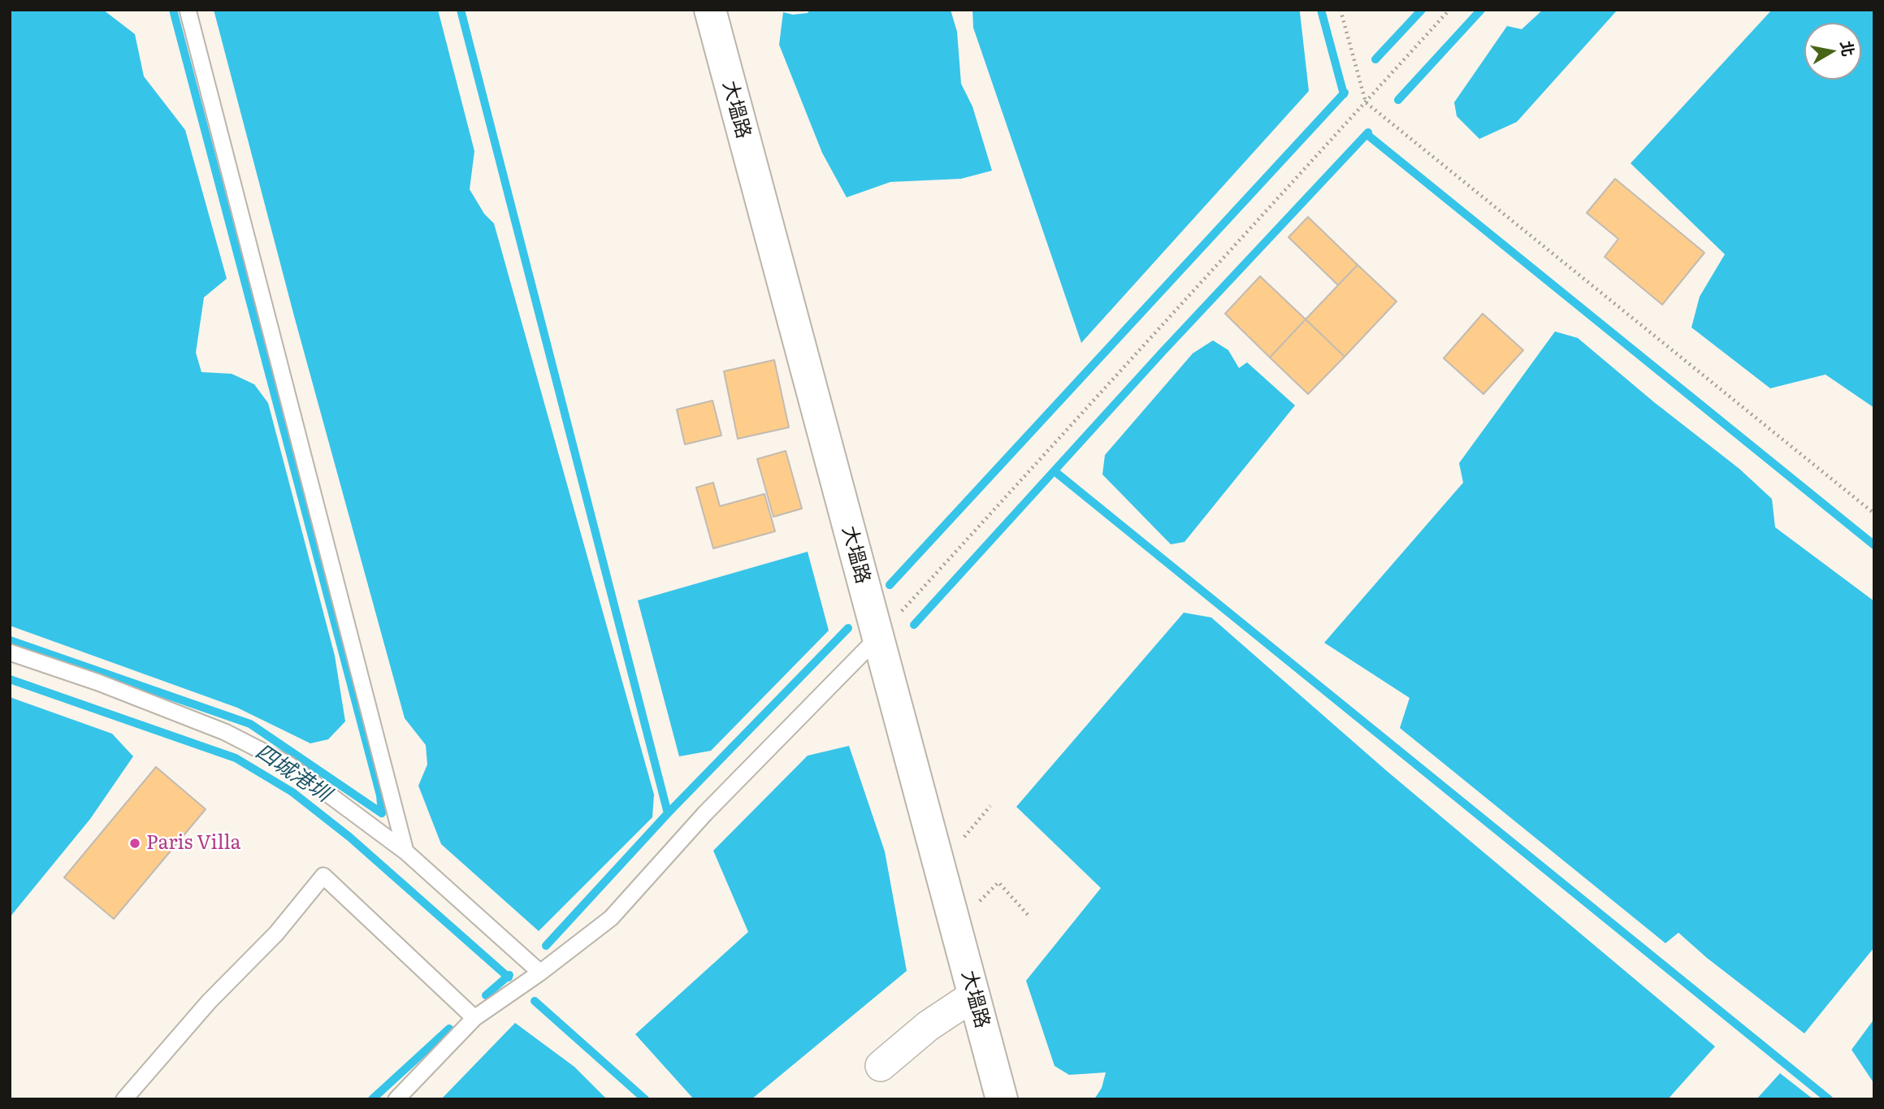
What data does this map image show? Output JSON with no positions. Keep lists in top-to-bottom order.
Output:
{
  "streets": {
    "street": ["大塭路"]
  },
  "water": ["四城港圳"],
  "places": ["Paris Villa"],
  "north": "right"
}
